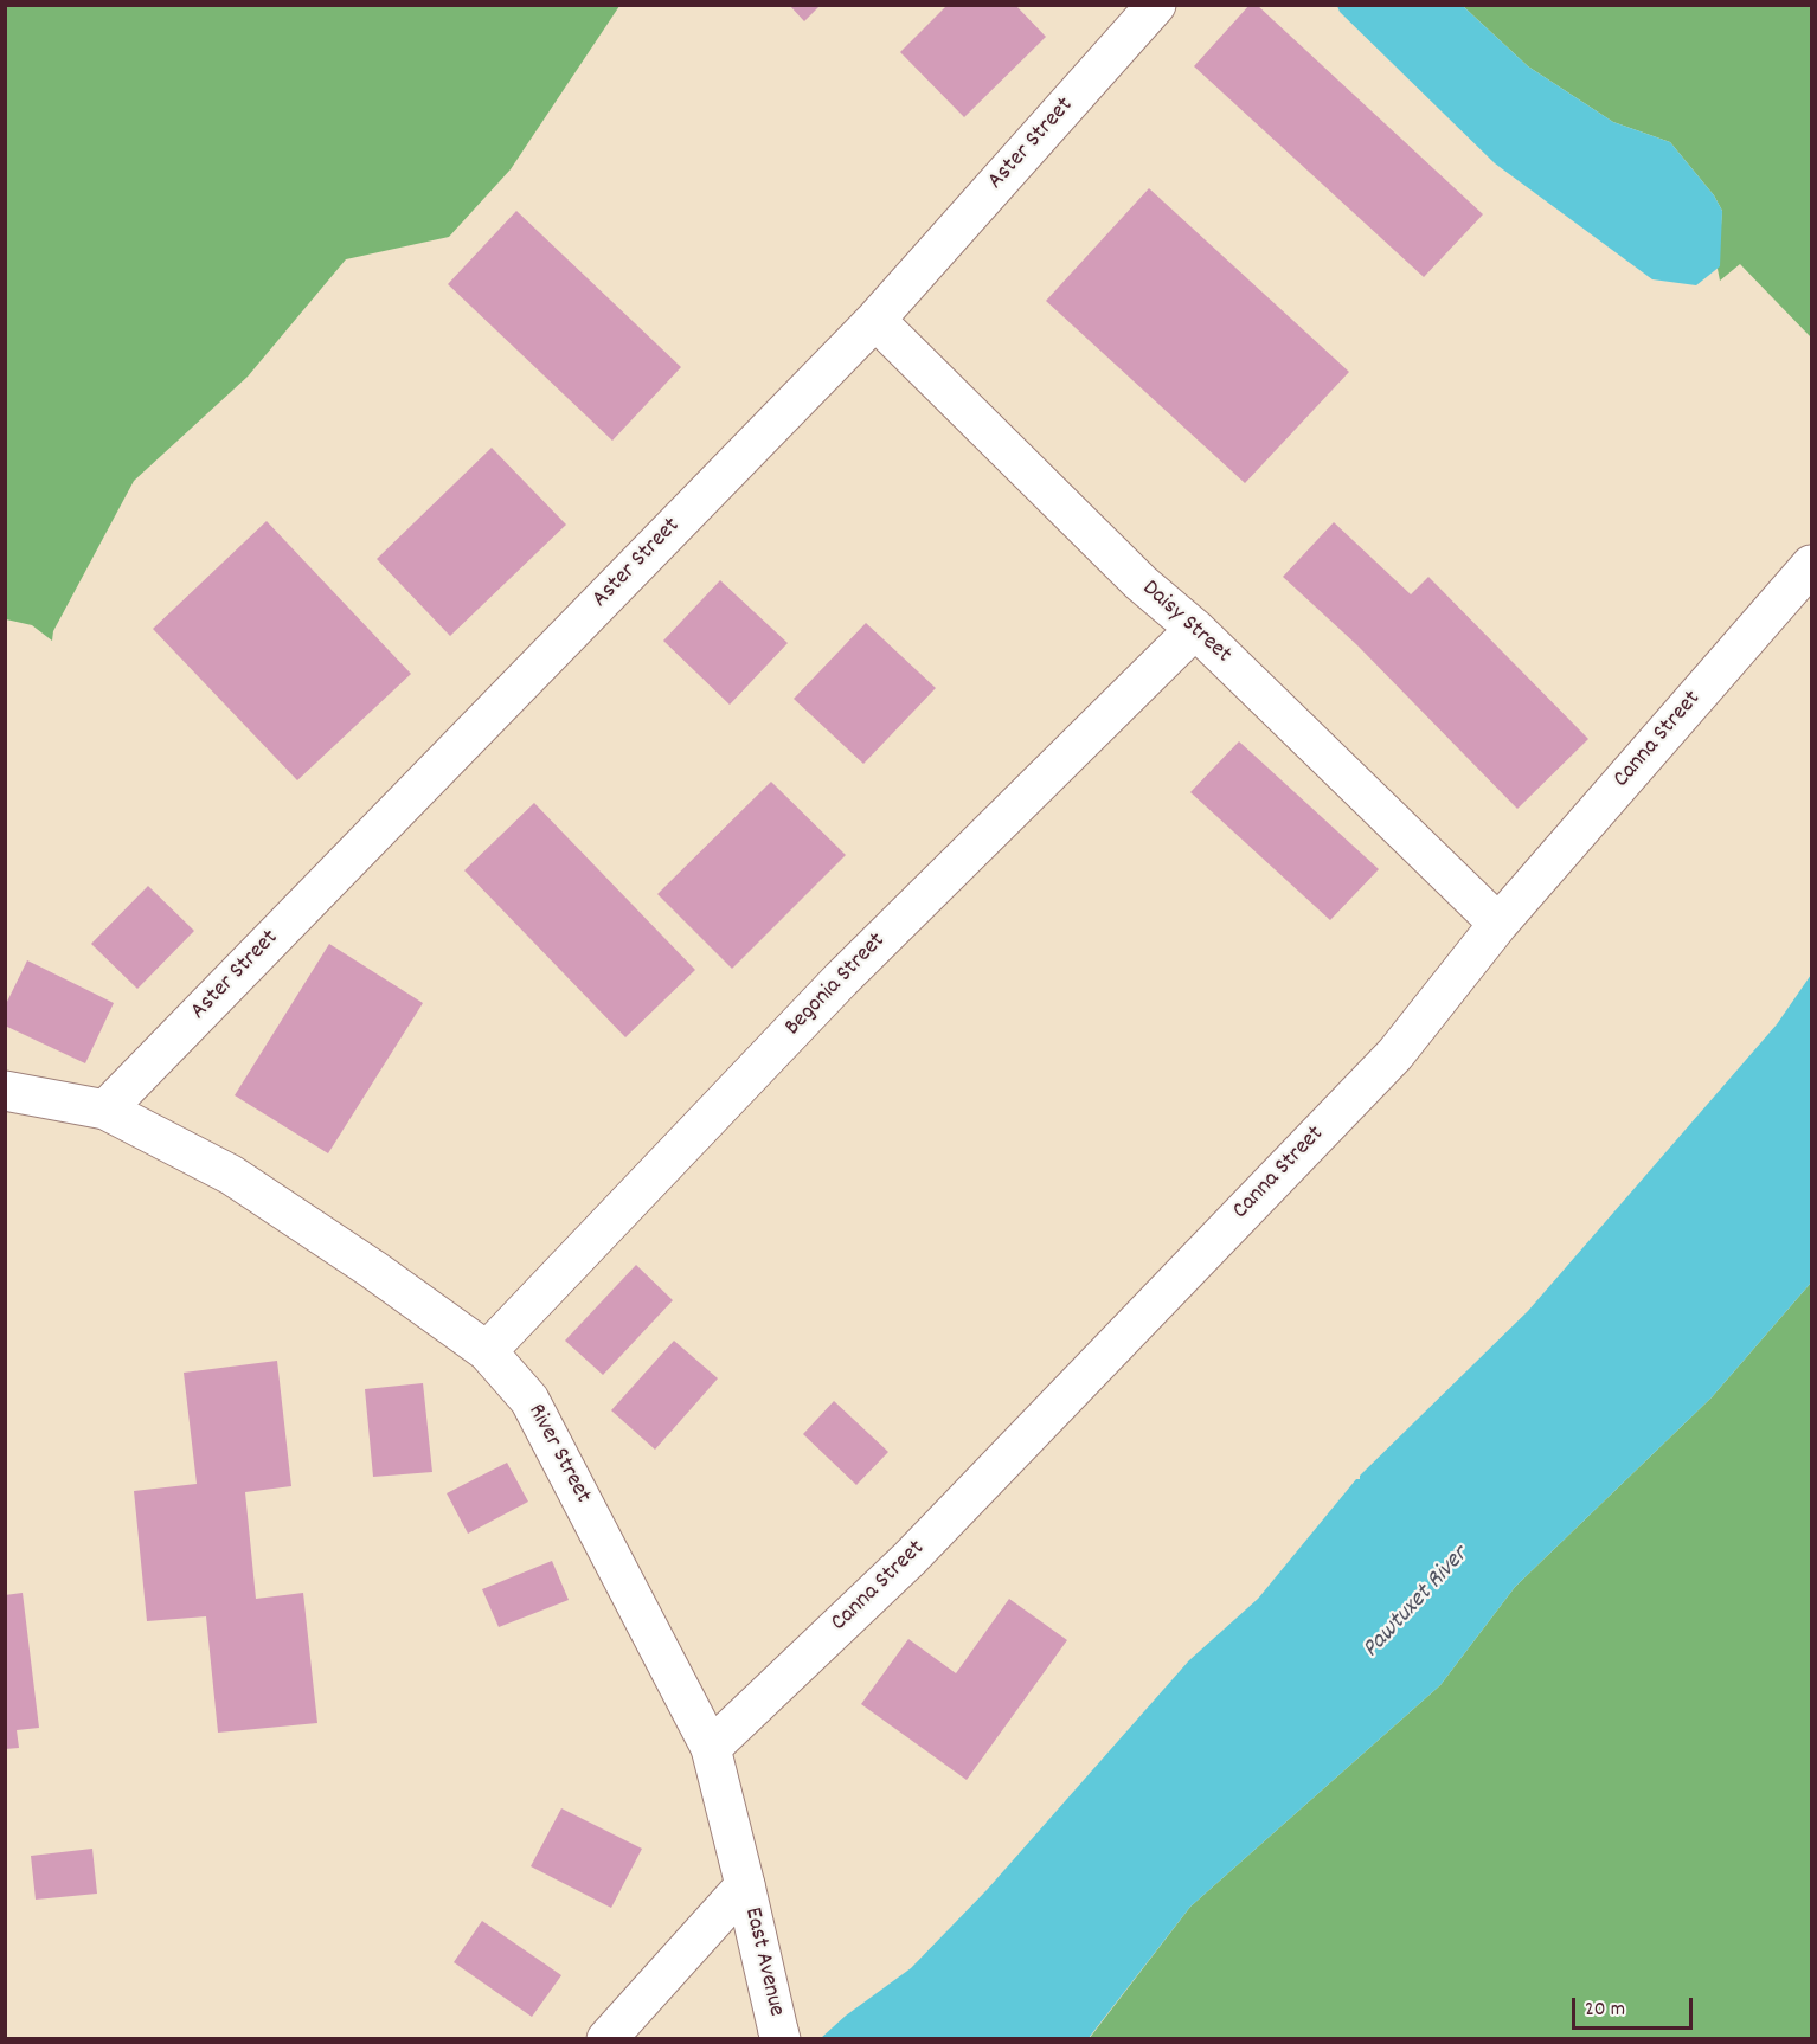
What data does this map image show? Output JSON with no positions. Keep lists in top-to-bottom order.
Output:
{
  "streets": {
    "street": [
      "Aster Street",
      "Daisy Street",
      "Canna Street",
      "Begonia Street",
      "River Street",
      "East Avenue"
    ]
  },
  "crossings": [
    ["Aster Street", "Daisy Street"],
    ["Aster Street", "River Street"],
    ["Daisy Street", "Canna Street"],
    ["Daisy Street", "Begonia Street"],
    ["Canna Street", "River Street"],
    ["Begonia Street", "River Street"],
    ["River Street", "East Avenue"]
  ],
  "water": ["Pawtuxet River"],
  "scale_bar": "20 m"
}
